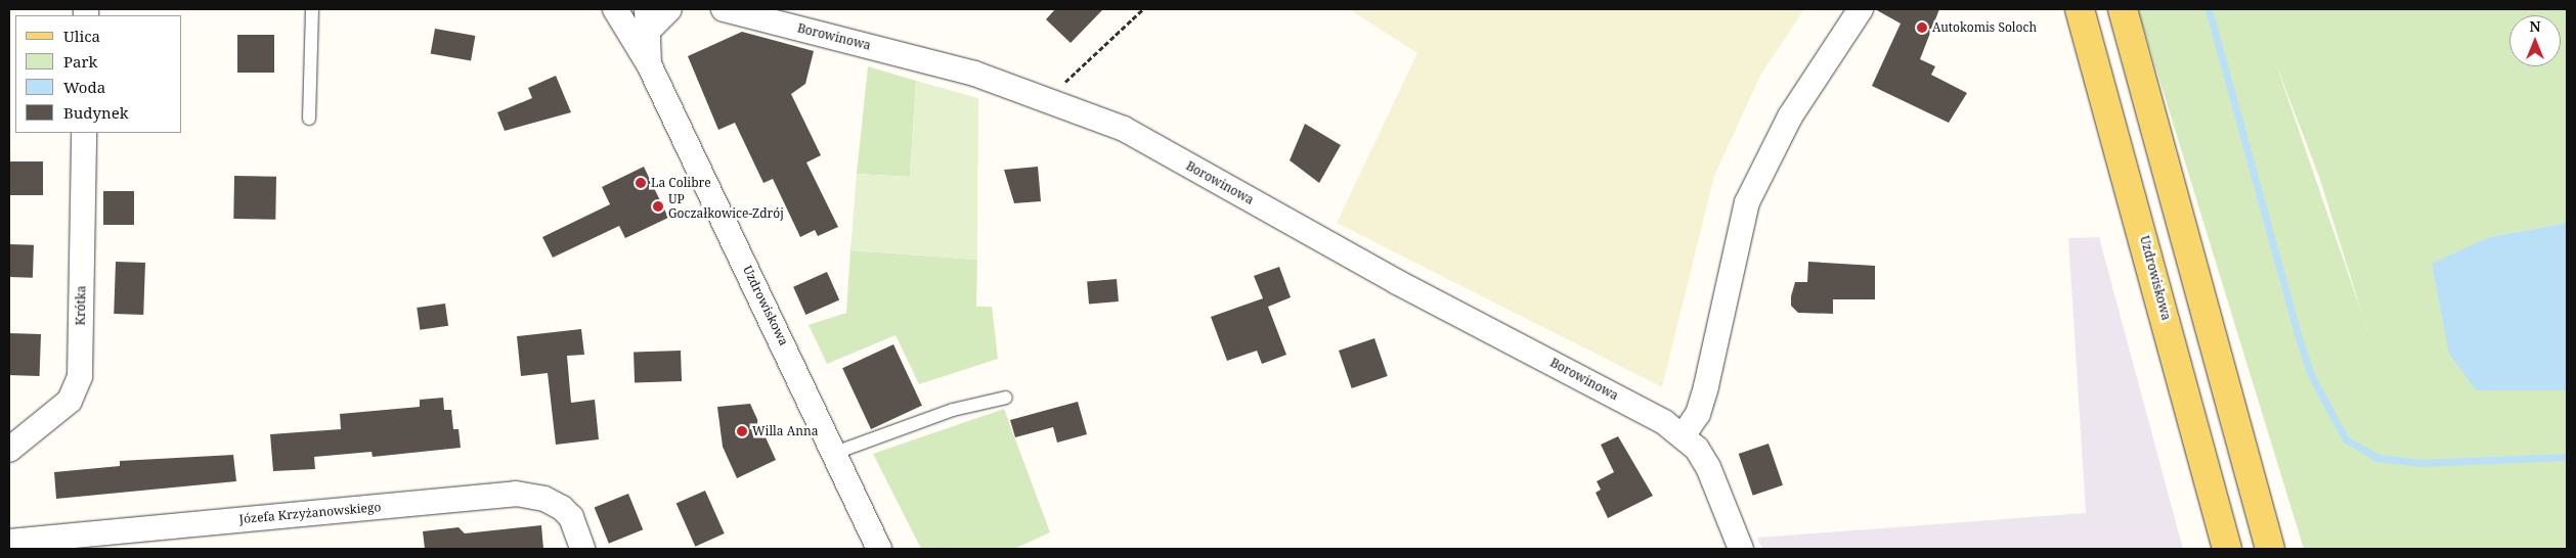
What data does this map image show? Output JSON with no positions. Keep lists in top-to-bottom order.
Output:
{
  "streets": {
    "main road": ["Uzdrowiskowa"],
    "street": ["Borowinowa", "Krótka", "Józefa Krzyżanowskiego"]
  },
  "places": [
    "Autokomis Soloch",
    "La Colibre",
    "UP Goczałkowice-Zdrój",
    "Willa Anna"
  ],
  "legend": [
    "Ulica",
    "Park",
    "Woda",
    "Budynek"
  ],
  "north": "top"
}
